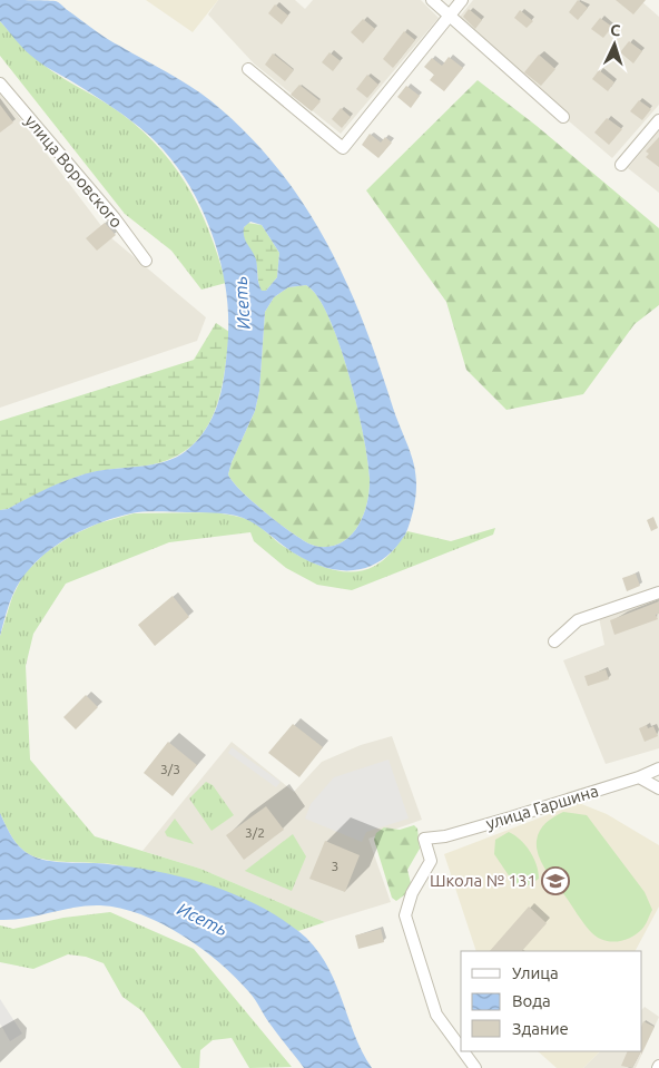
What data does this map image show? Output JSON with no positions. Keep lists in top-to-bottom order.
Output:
{
  "streets": {
    "street": ["улица Воровского", "улица Гаршина"]
  },
  "water": ["Исеть"],
  "places": {
    "school or university": ["Школа № 131"]
  },
  "house_numbers": ["3/3", "3/2", "3"],
  "legend": ["Улица", "Вода", "Здание"],
  "north": "top"
}
